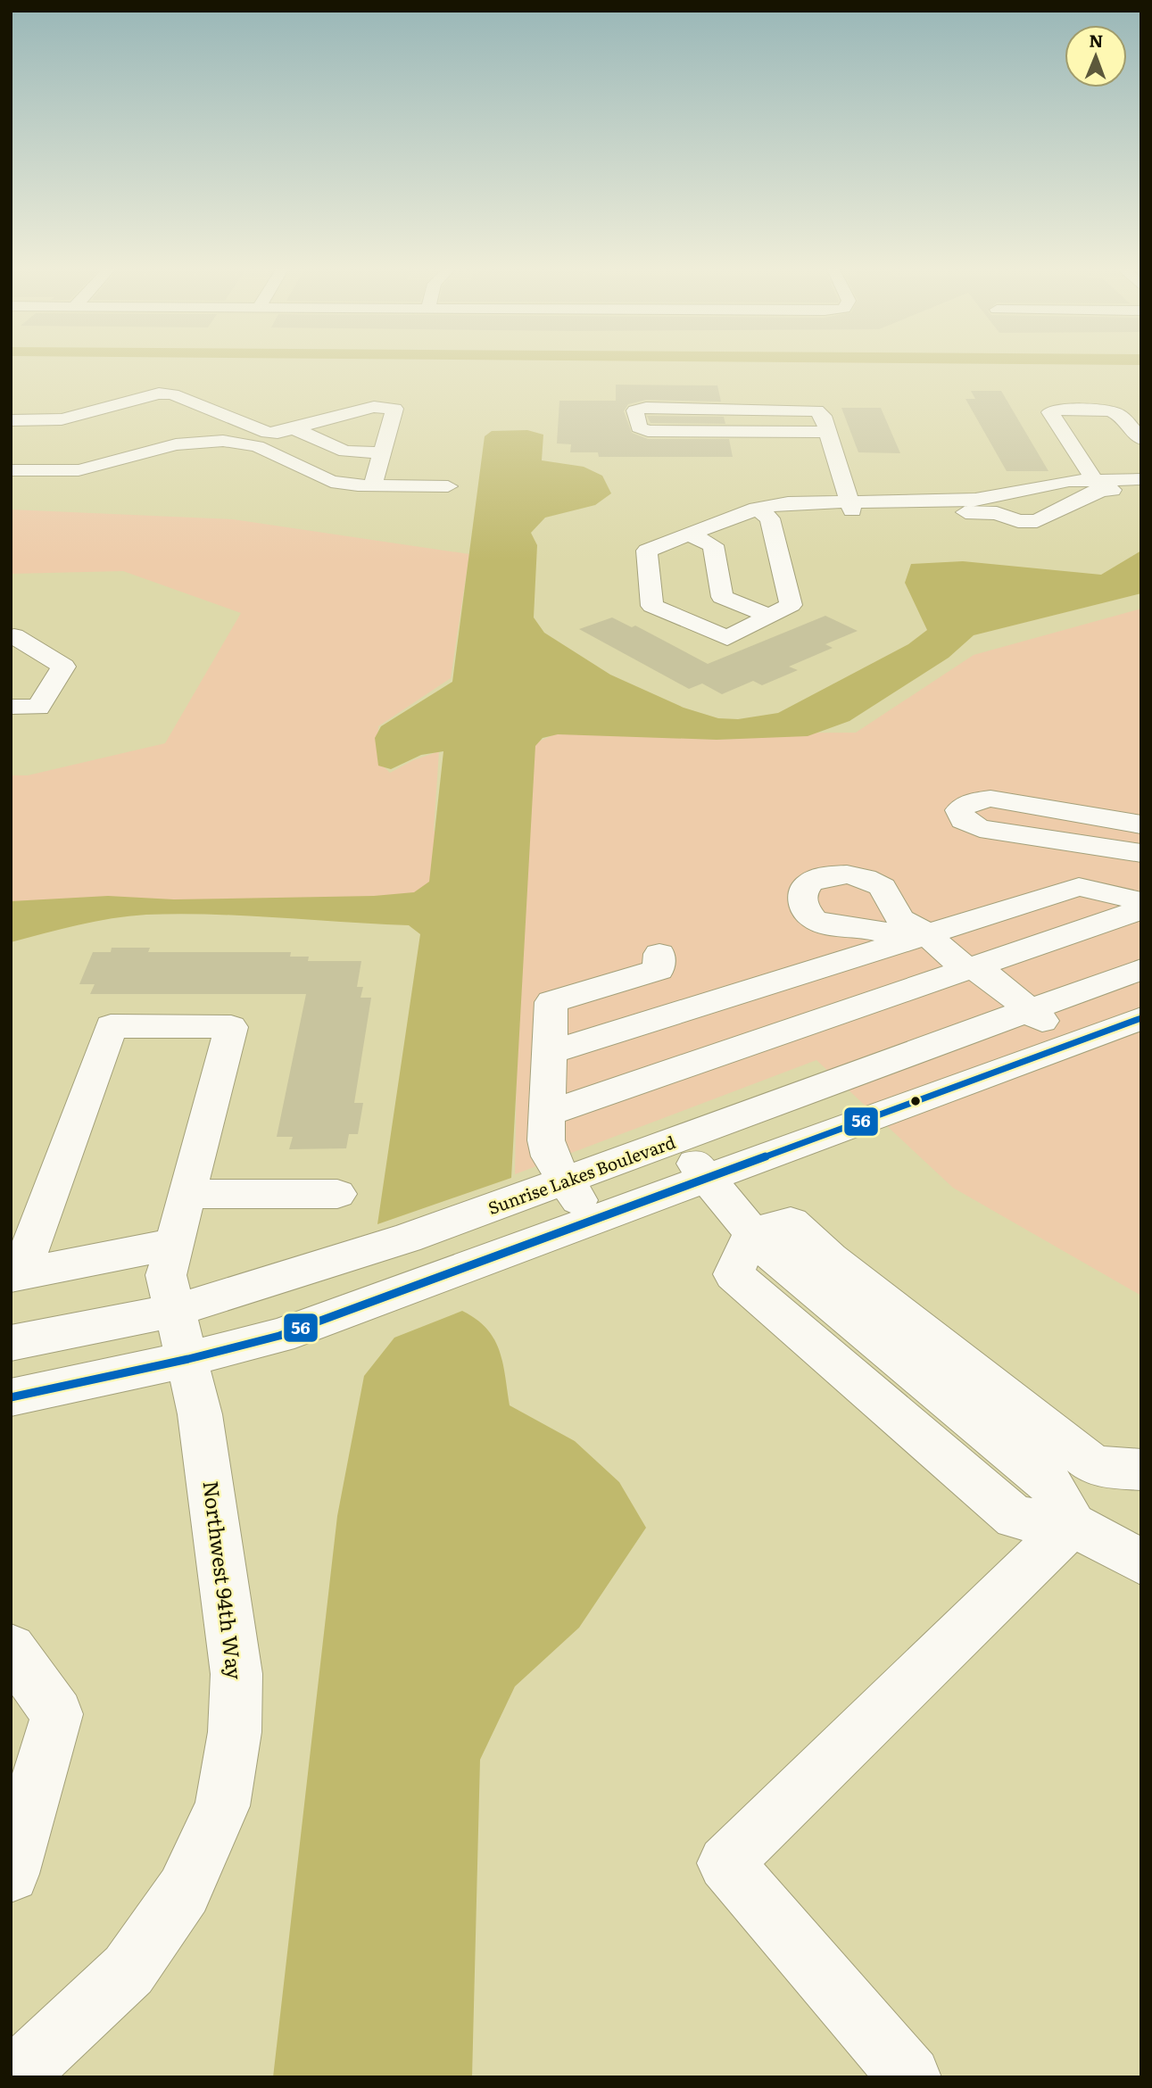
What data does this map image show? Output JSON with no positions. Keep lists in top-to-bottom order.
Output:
{
  "streets": {
    "street": ["Sunrise Lakes Boulevard", "Northwest 94th Way"]
  },
  "crossings": [
    ["Sunrise Lakes Boulevard", "Northwest 94th Way"]
  ],
  "lines": ["transit line 56"],
  "north": "top"
}
